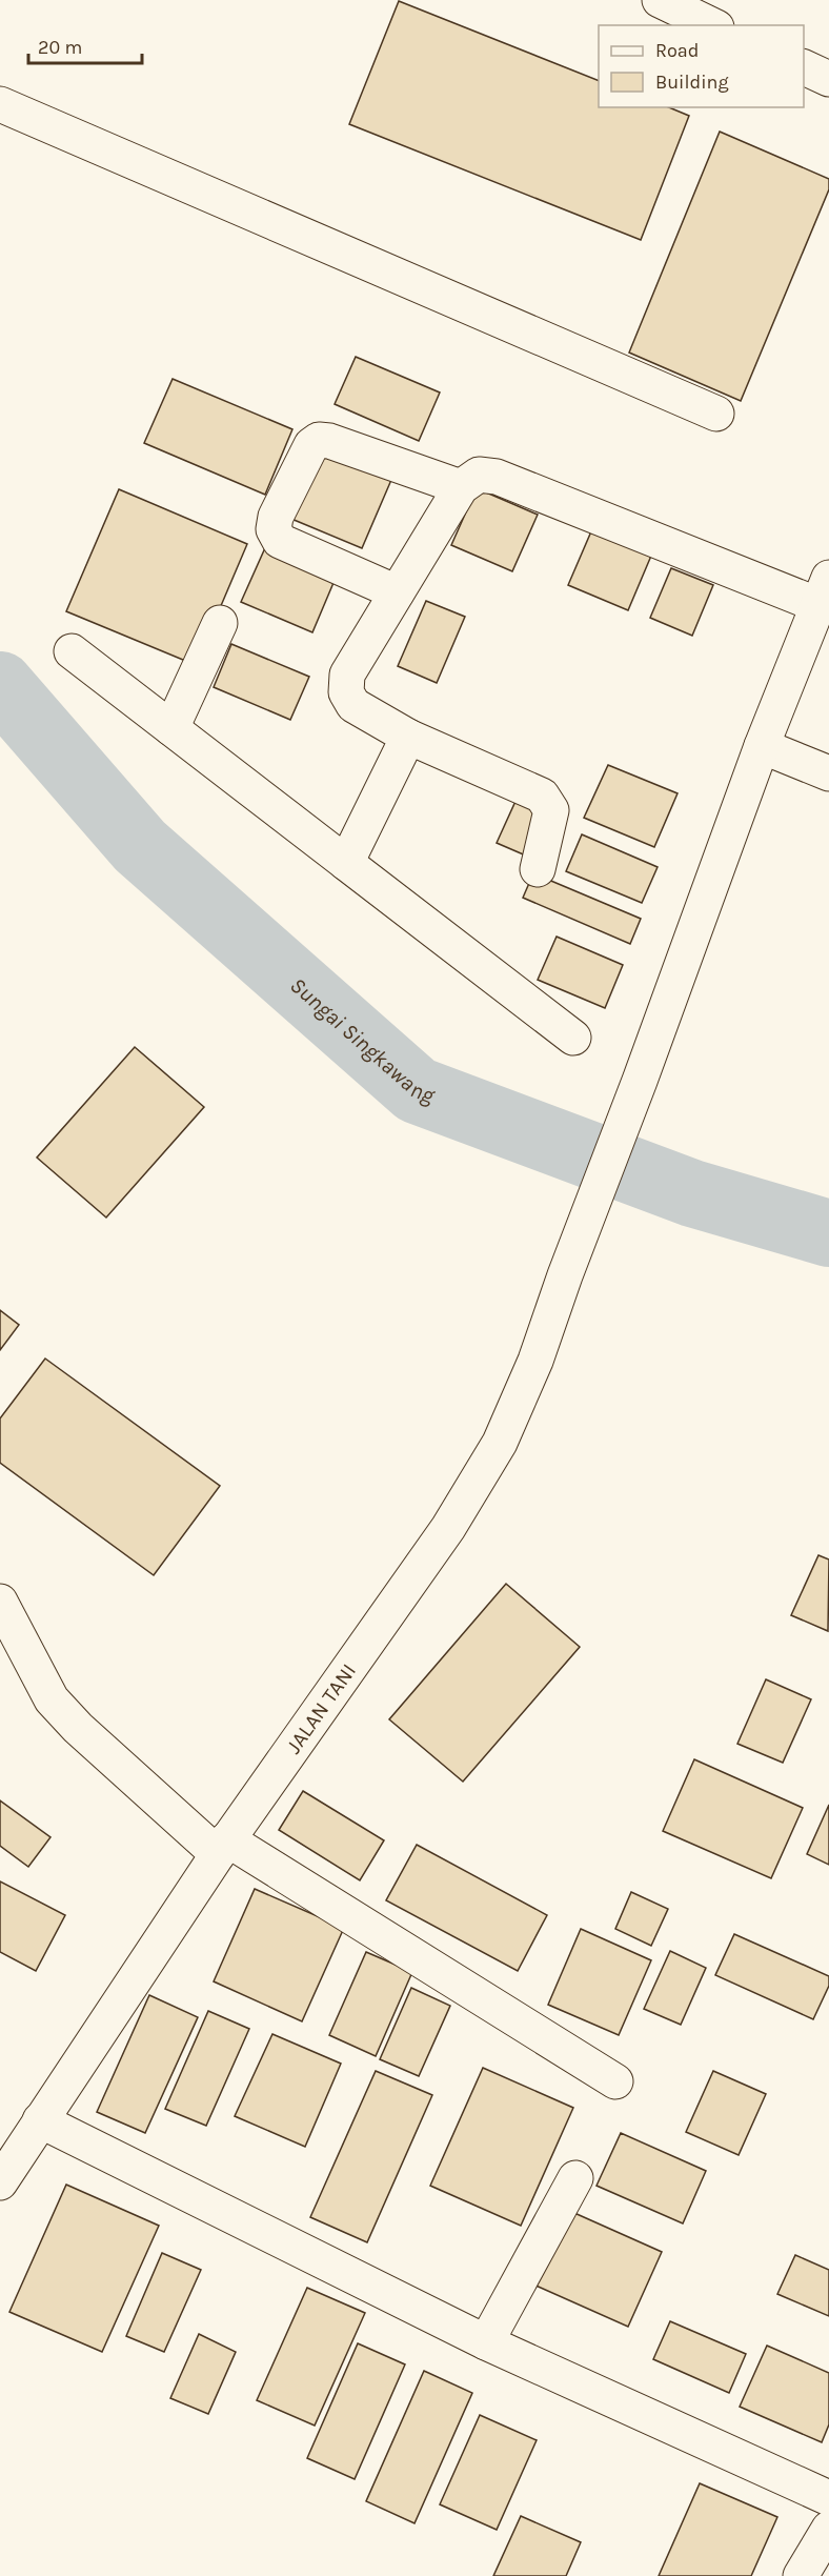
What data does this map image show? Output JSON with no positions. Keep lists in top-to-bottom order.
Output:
{
  "streets": {
    "main road": ["JALAN TANI"]
  },
  "water": ["Sungai Singkawang"],
  "legend": ["Road", "Building"],
  "scale_bar": "20 m"
}
